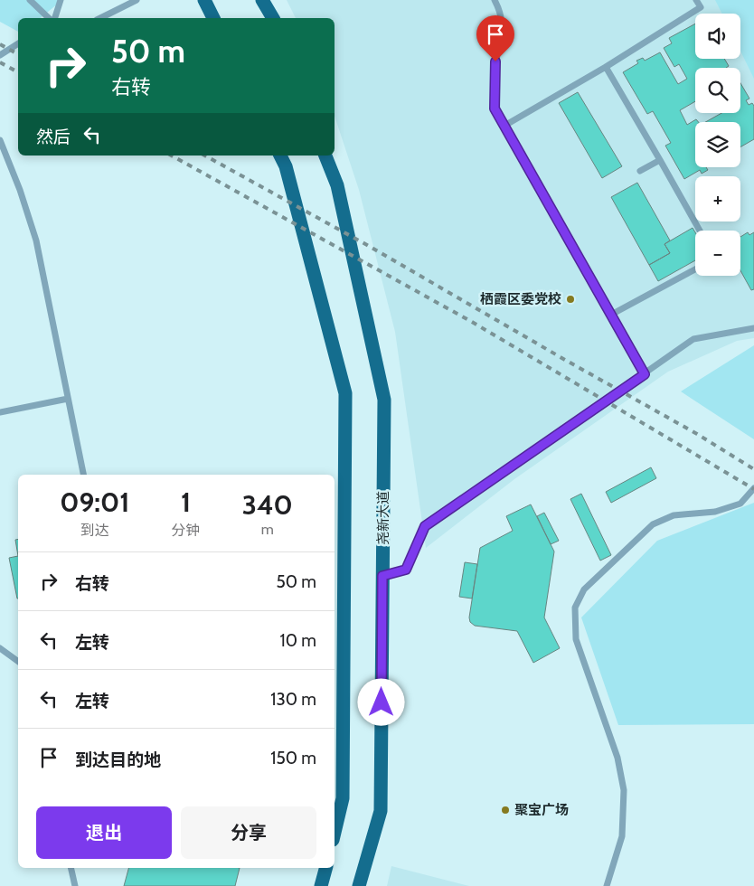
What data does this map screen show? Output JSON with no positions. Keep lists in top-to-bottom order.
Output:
{
  "streets": {
    "main road": ["尧新大道"]
  },
  "places": ["栖霞区委党校", "聚宝广场"],
  "page": {
    "map_buttons": ["+", "−"],
    "turn": ["50 m", "右转"],
    "then": "然后",
    "eta": [
      "09:01",
      "到达",
      "1",
      "分钟",
      "340",
      "m"
    ],
    "list": [
      {
        "name": "右转",
        "value": "50 m"
      },
      {
        "name": "左转",
        "value": "10 m"
      },
      {
        "name": "左转",
        "value": "130 m"
      },
      {
        "name": "到达目的地",
        "value": "150 m"
      }
    ],
    "buttons": ["退出", "分享"]
  }
}
